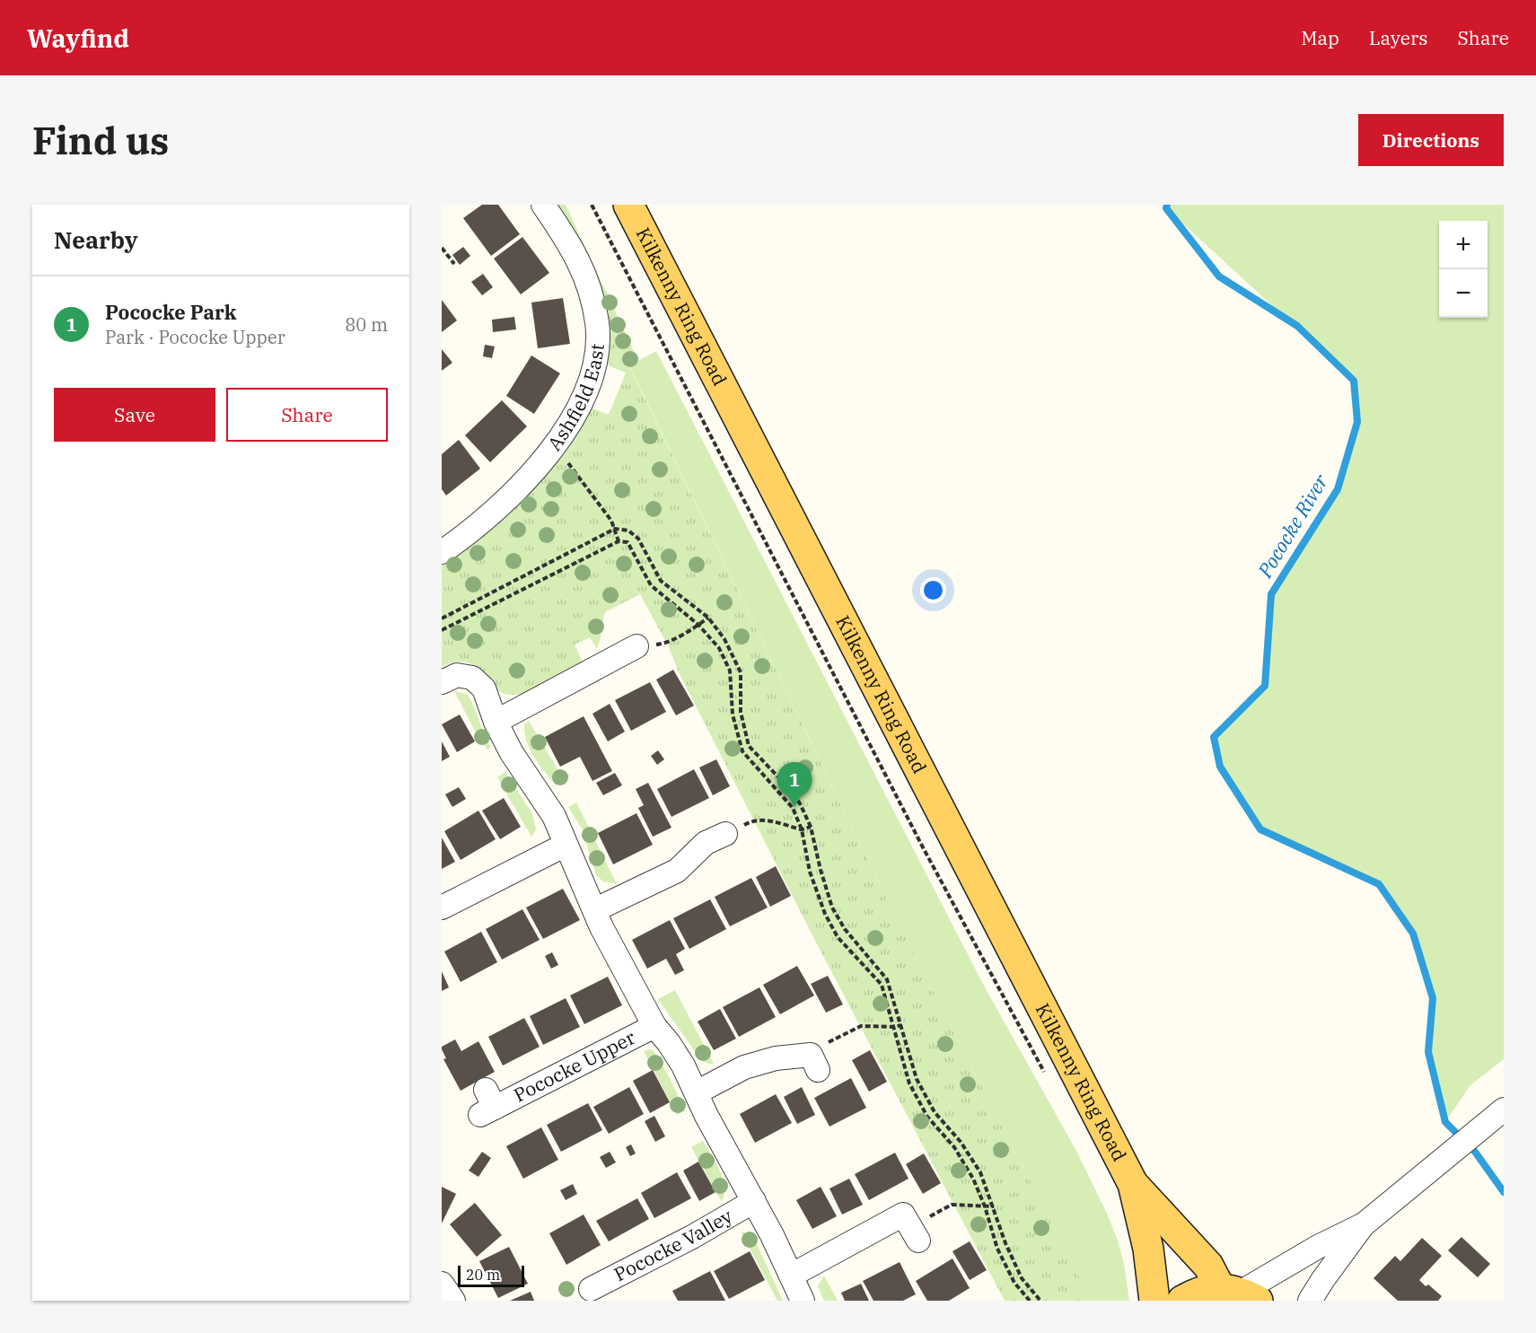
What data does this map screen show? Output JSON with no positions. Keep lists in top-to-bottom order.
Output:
{
  "streets": {
    "main road": ["Kilkenny Ring Road"],
    "street": ["Ashfield East", "Pococke Upper", "Pococke Valley"]
  },
  "crossings": [
    ["Pococke Upper", "Pococke Valley"]
  ],
  "water": ["Pococke River"],
  "scale_bar": "20 m",
  "page": {
    "header": "Wayfind",
    "nav": ["Map", "Layers", "Share"],
    "buttons": [
      "Directions",
      ["Save", "Share"]
    ],
    "title": "Find us",
    "heading": "Nearby",
    "map_buttons": ["+", "−"],
    "list": [
      {
        "mark": "1",
        "name": "Pococke Park",
        "note": "Park · Pococke Upper",
        "value": "80 m"
      }
    ],
    "pins": "1",
    "scale": "20 m"
  }
}
